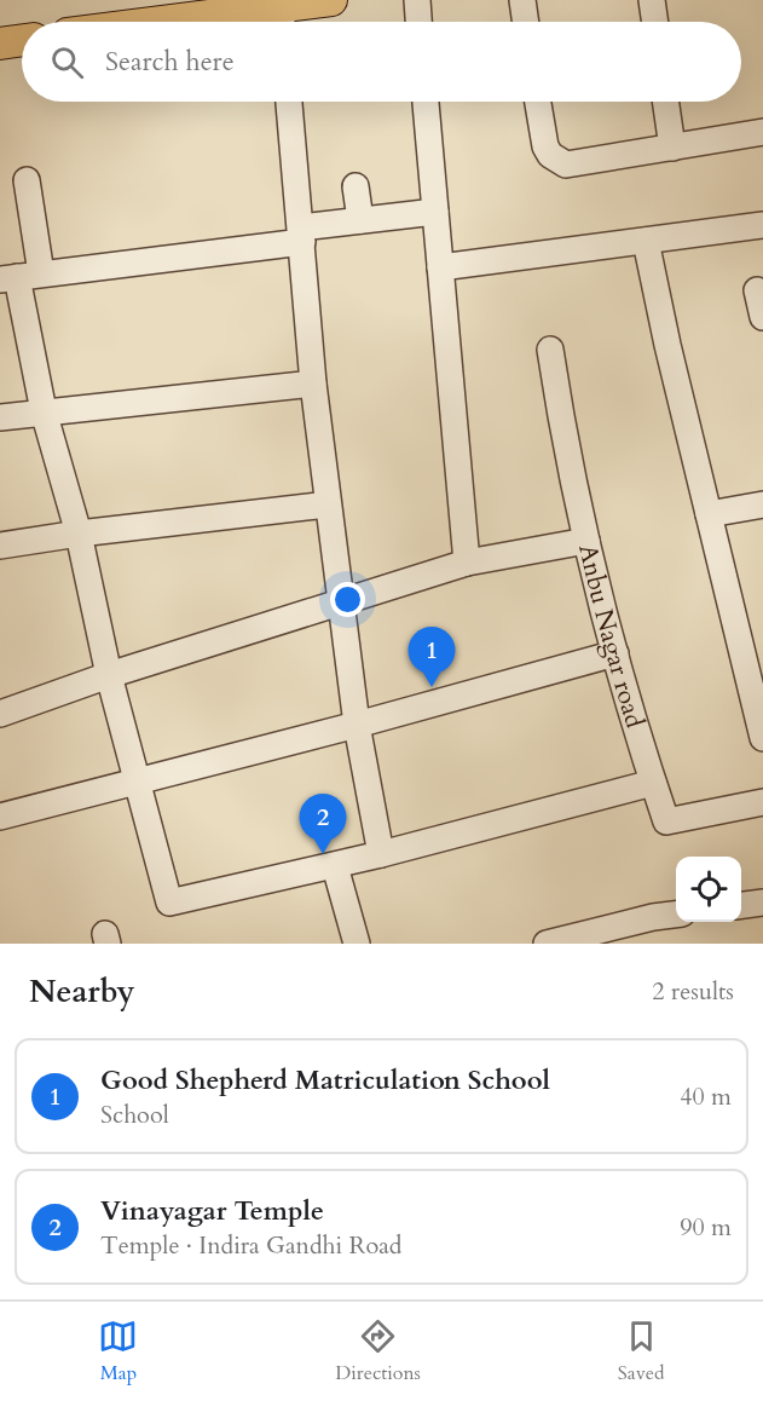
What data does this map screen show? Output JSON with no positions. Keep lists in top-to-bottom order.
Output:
{
  "streets": {
    "street": ["Anbu Nagar road"]
  },
  "page": {
    "search": "Search here",
    "pins": ["1", "2"],
    "heading": ["Nearby", "2 results"],
    "list": [
      {
        "mark": "1",
        "name": "Good Shepherd Matriculation School",
        "note": "School",
        "value": "40 m"
      },
      {
        "mark": "2",
        "name": "Vinayagar Temple",
        "note": "Temple · Indira Gandhi Road",
        "value": "90 m"
      }
    ],
    "nav": ["Map", "Directions", "Saved"]
  }
}
